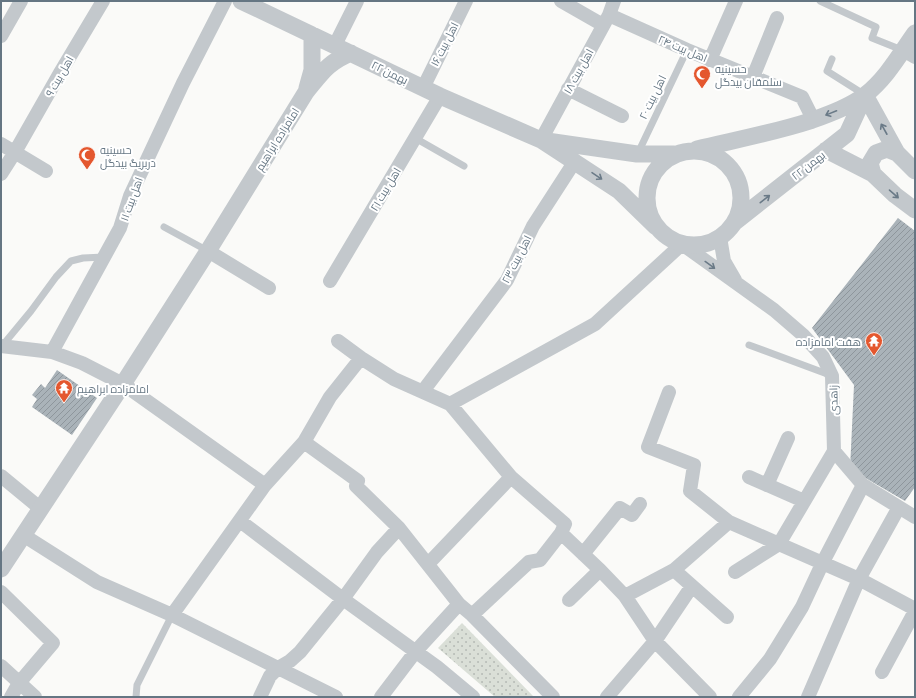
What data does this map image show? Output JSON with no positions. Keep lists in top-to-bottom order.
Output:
{
  "streets": {
    "street": [
      "اهل بیت ۱۶",
      "اهل بیت ۲۴",
      "اهل بیت ۱۸",
      "۲۲ بهمن",
      "اهل بیت ۹",
      "امامزاده ابراهیم",
      "اهل بیت ۲۱",
      "اهل بیت ۱۱",
      "اهل بیت ۲۳",
      "زاهدی"
    ],
    "lane": ["اهل بیت ۲۰"]
  },
  "crossings": [
    ["اهل بیت ۱۶", "۲۲ بهمن"],
    ["اهل بیت ۲۴", "اهل بیت ۱۸"],
    ["اهل بیت ۲۴", "۲۲ بهمن"],
    ["اهل بیت ۲۴", "اهل بیت ۲۰"],
    ["اهل بیت ۱۸", "۲۲ بهمن"],
    ["۲۲ بهمن", "اهل بیت ۲۰"],
    ["۲۲ بهمن", "امامزاده ابراهیم"],
    ["۲۲ بهمن", "اهل بیت ۲۱"],
    ["۲۲ بهمن", "اهل بیت ۲۳"],
    ["۲۲ بهمن", "زاهدی"]
  ],
  "places": {
    "mosque": ["حسینیه سلمقان بیدگل", "حسینیه دربریگ بیدگل"],
    "temple": ["هفت امامزاده", "امامزاده ابراهیم"]
  }
}
